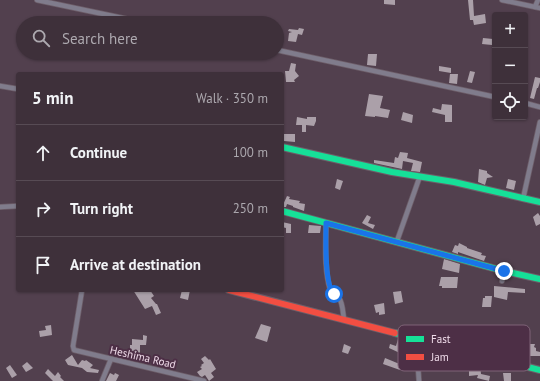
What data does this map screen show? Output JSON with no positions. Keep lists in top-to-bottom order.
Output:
{
  "streets": {
    "street": ["Heshima Road"]
  },
  "legend": ["Fast", "Jam"],
  "page": {
    "map_buttons": ["+", "−"],
    "search": "Search here",
    "heading": ["5 min", "Walk · 350 m"],
    "list": [
      ["Continue", "100 m"],
      ["Turn right", "250 m"],
      "Arrive at destination"
    ]
  }
}
